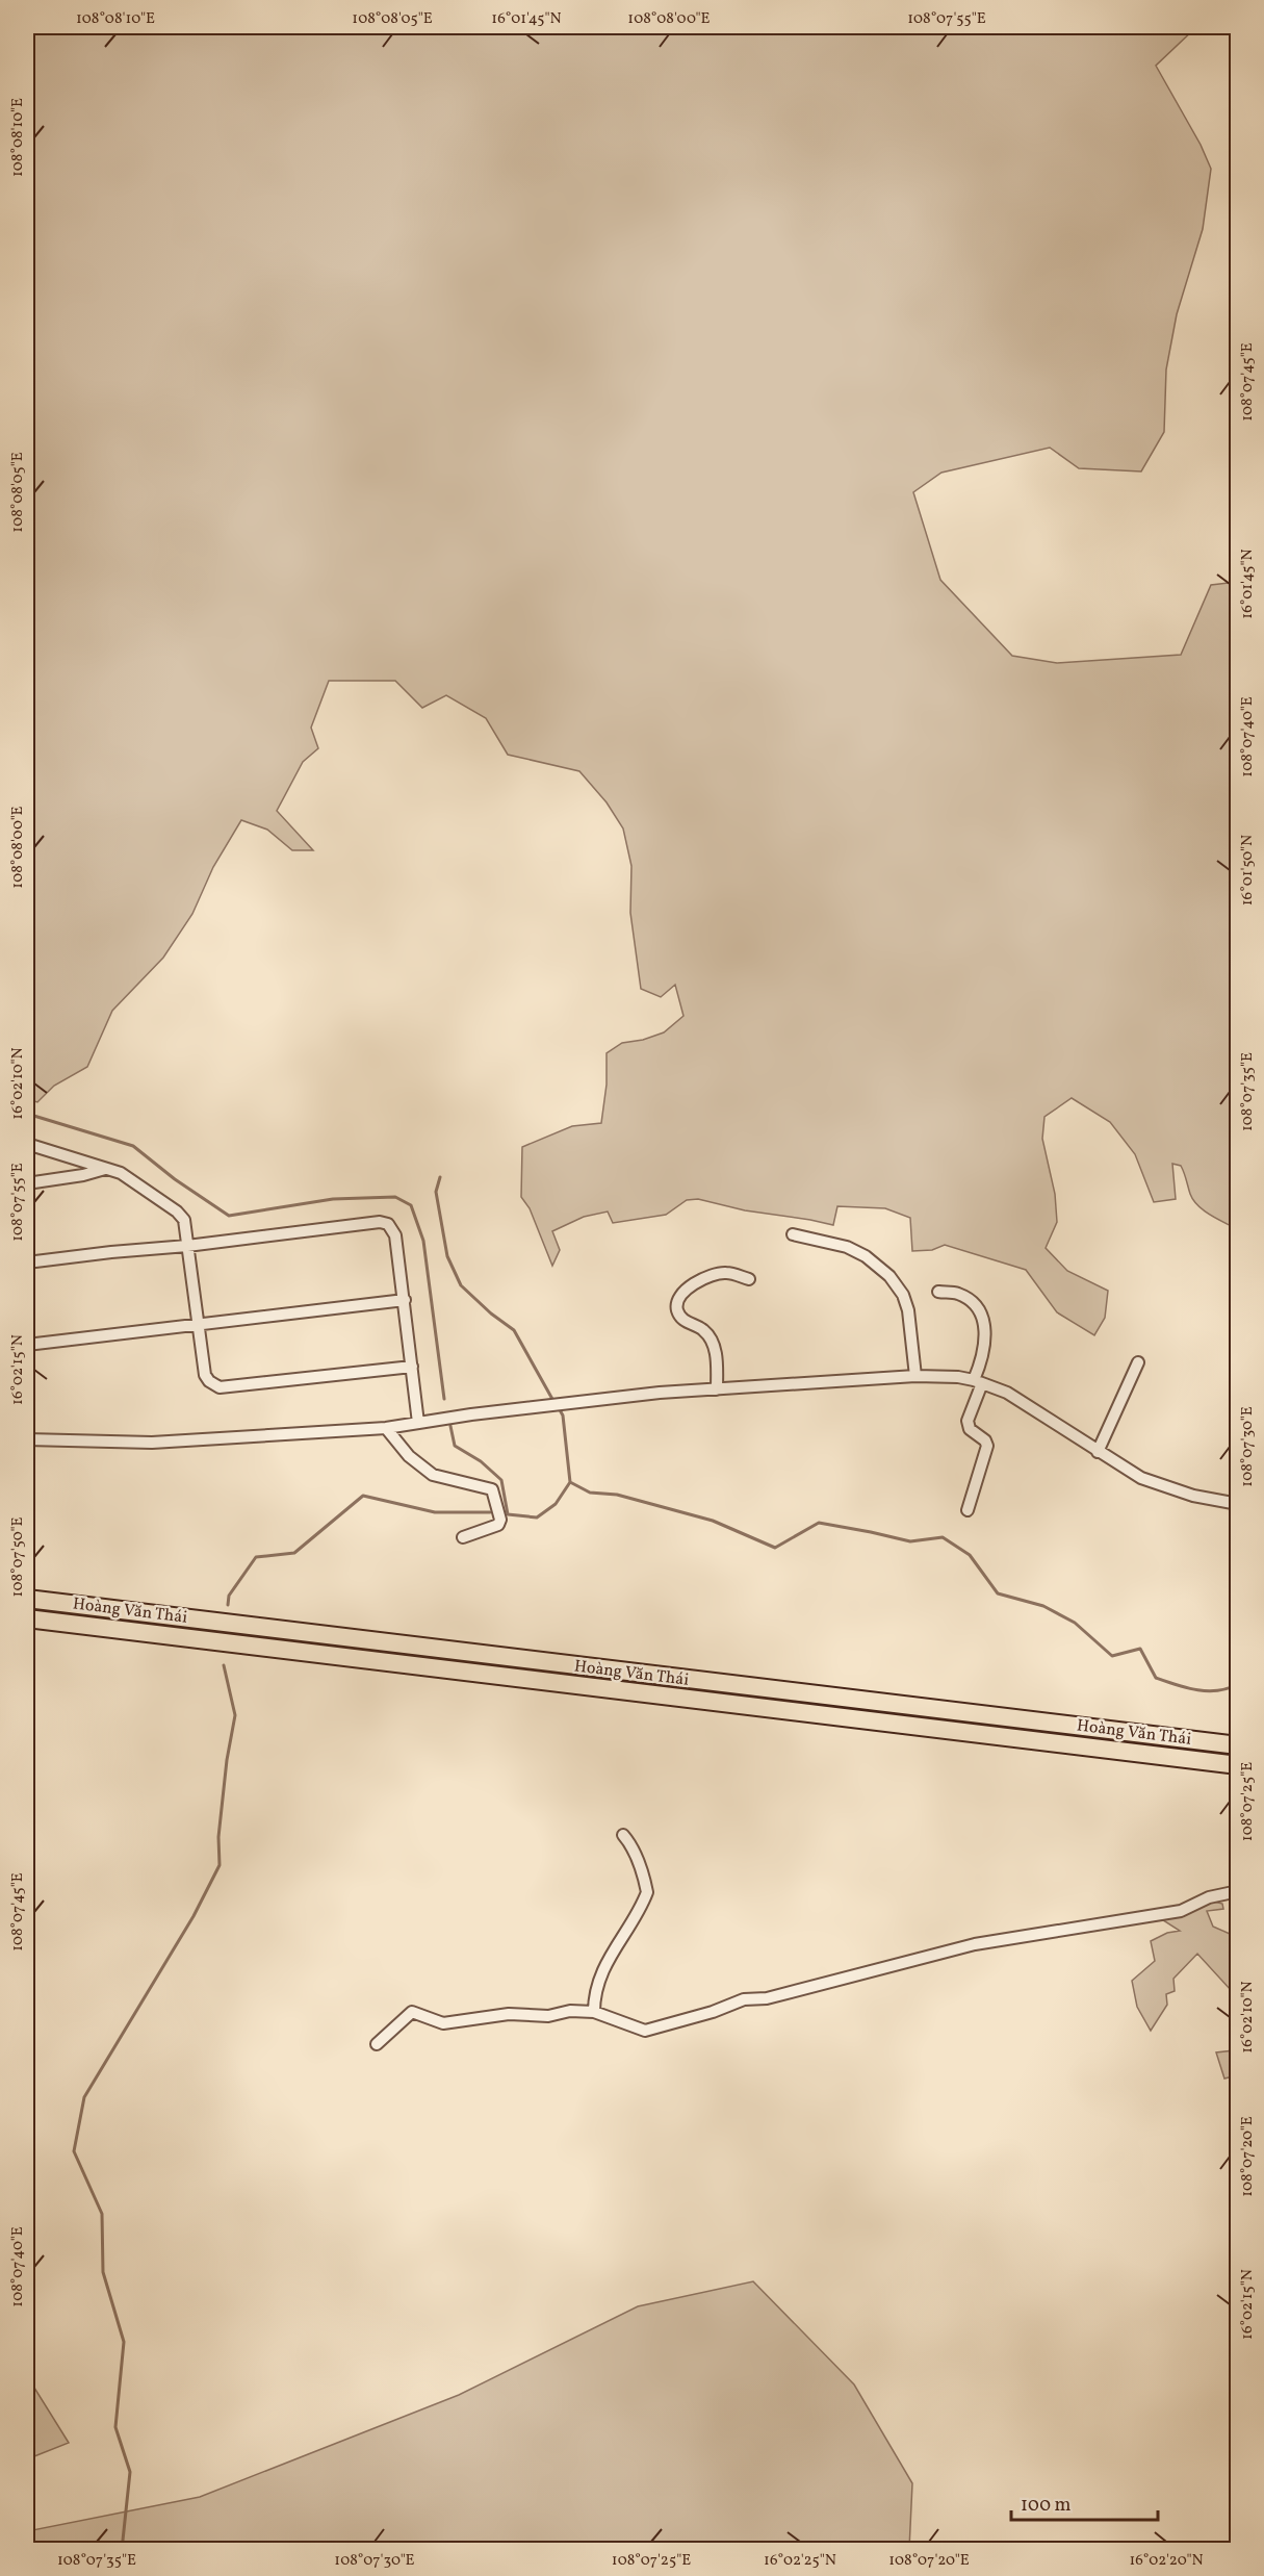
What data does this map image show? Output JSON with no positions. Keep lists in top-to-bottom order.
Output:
{
  "streets": {
    "main road": ["Hoàng Văn Thái"]
  },
  "scale_bar": "100 m",
  "coordinates": [
    "108°08'10\"E",
    "108°08'05\"E",
    "16°01'45\"N",
    "108°08'00\"E",
    "108°07'55\"E",
    "108°07'45\"E",
    "108°07'40\"E",
    "16°01'50\"N",
    "16°02'10\"N",
    "108°07'35\"E",
    "16°02'15\"N",
    "108°07'30\"E",
    "108°07'50\"E",
    "108°07'25\"E",
    "108°07'20\"E",
    "16°02'25\"N",
    "16°02'20\"N"
  ]
}
